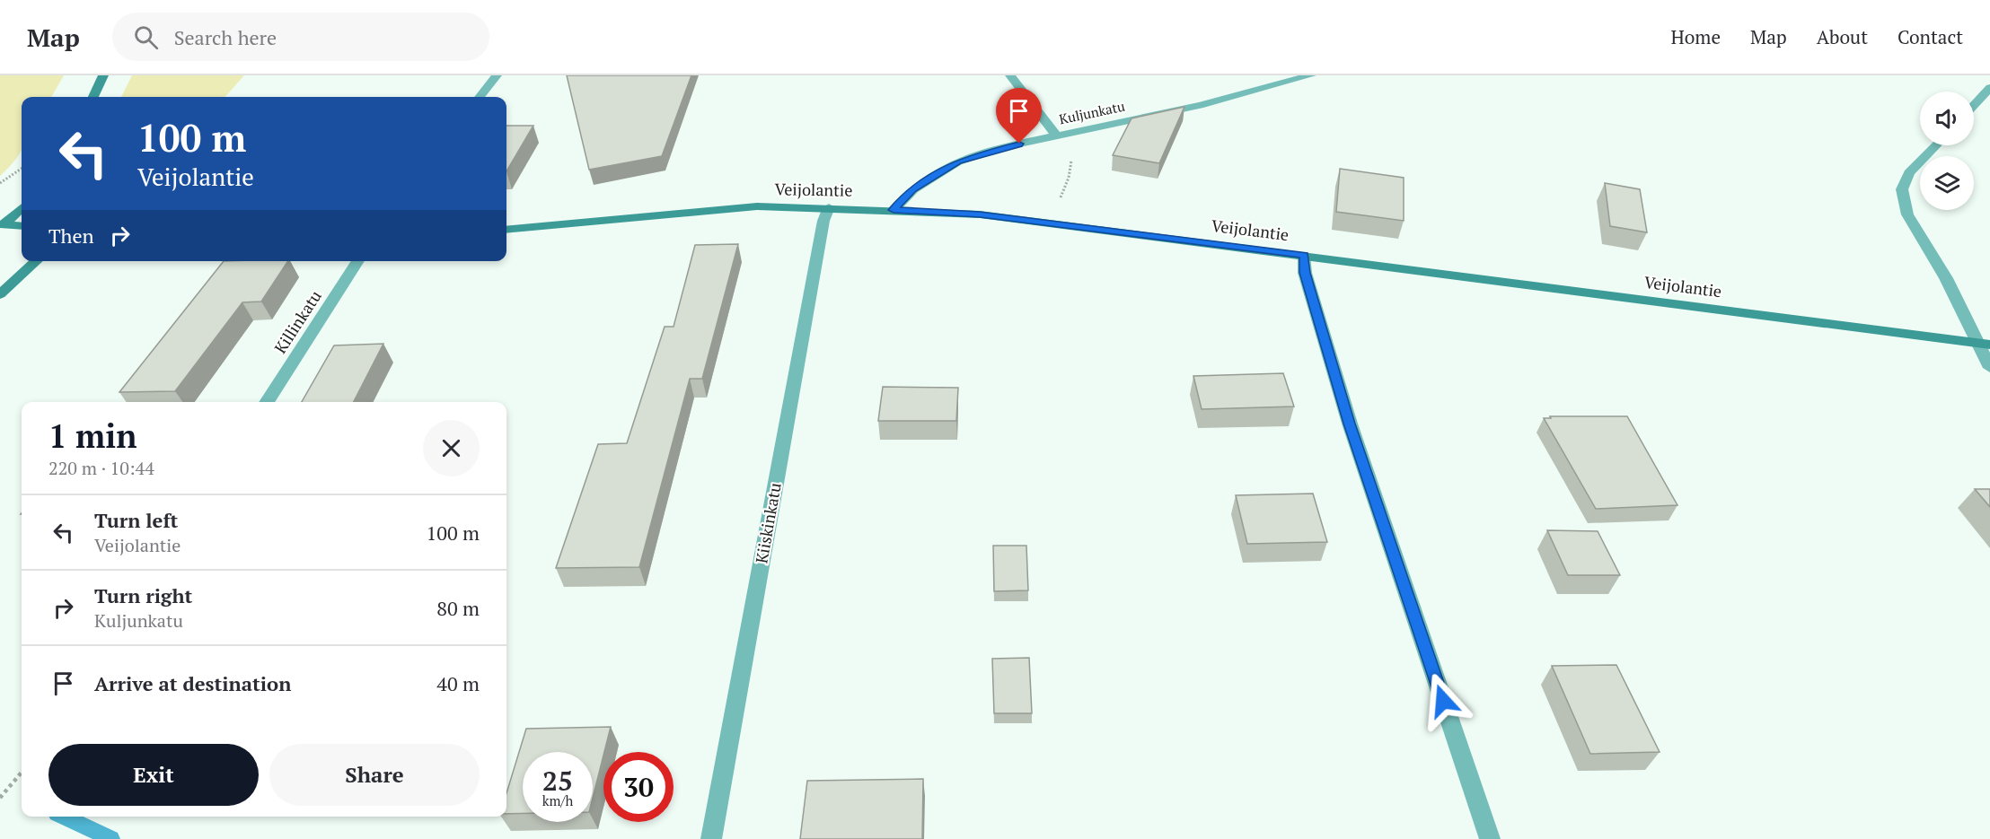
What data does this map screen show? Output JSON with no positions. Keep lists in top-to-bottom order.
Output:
{
  "streets": {
    "street": [
      "Kuljunkatu",
      "Veijolantie",
      "Killinkatu",
      "Kiiskinkatu"
    ]
  },
  "crossings": [
    ["Kuljunkatu", "Veijolantie"],
    ["Veijolantie", "Kiiskinkatu"]
  ],
  "page": {
    "header": "Map",
    "search": "Search here",
    "nav": [
      "Home",
      "Map",
      "About",
      "Contact"
    ],
    "turn": ["100 m", "Veijolantie"],
    "then": "Then",
    "heading": ["1 min", "220 m · 10:44"],
    "list": [
      {
        "name": "Turn left",
        "note": "Veijolantie",
        "value": "100 m"
      },
      {
        "name": "Turn right",
        "note": "Kuljunkatu",
        "value": "80 m"
      },
      {
        "name": "Arrive at destination",
        "value": "40 m"
      }
    ],
    "buttons": ["Exit", "Share"],
    "speed": "25 km/h",
    "limit": "30"
  }
}
